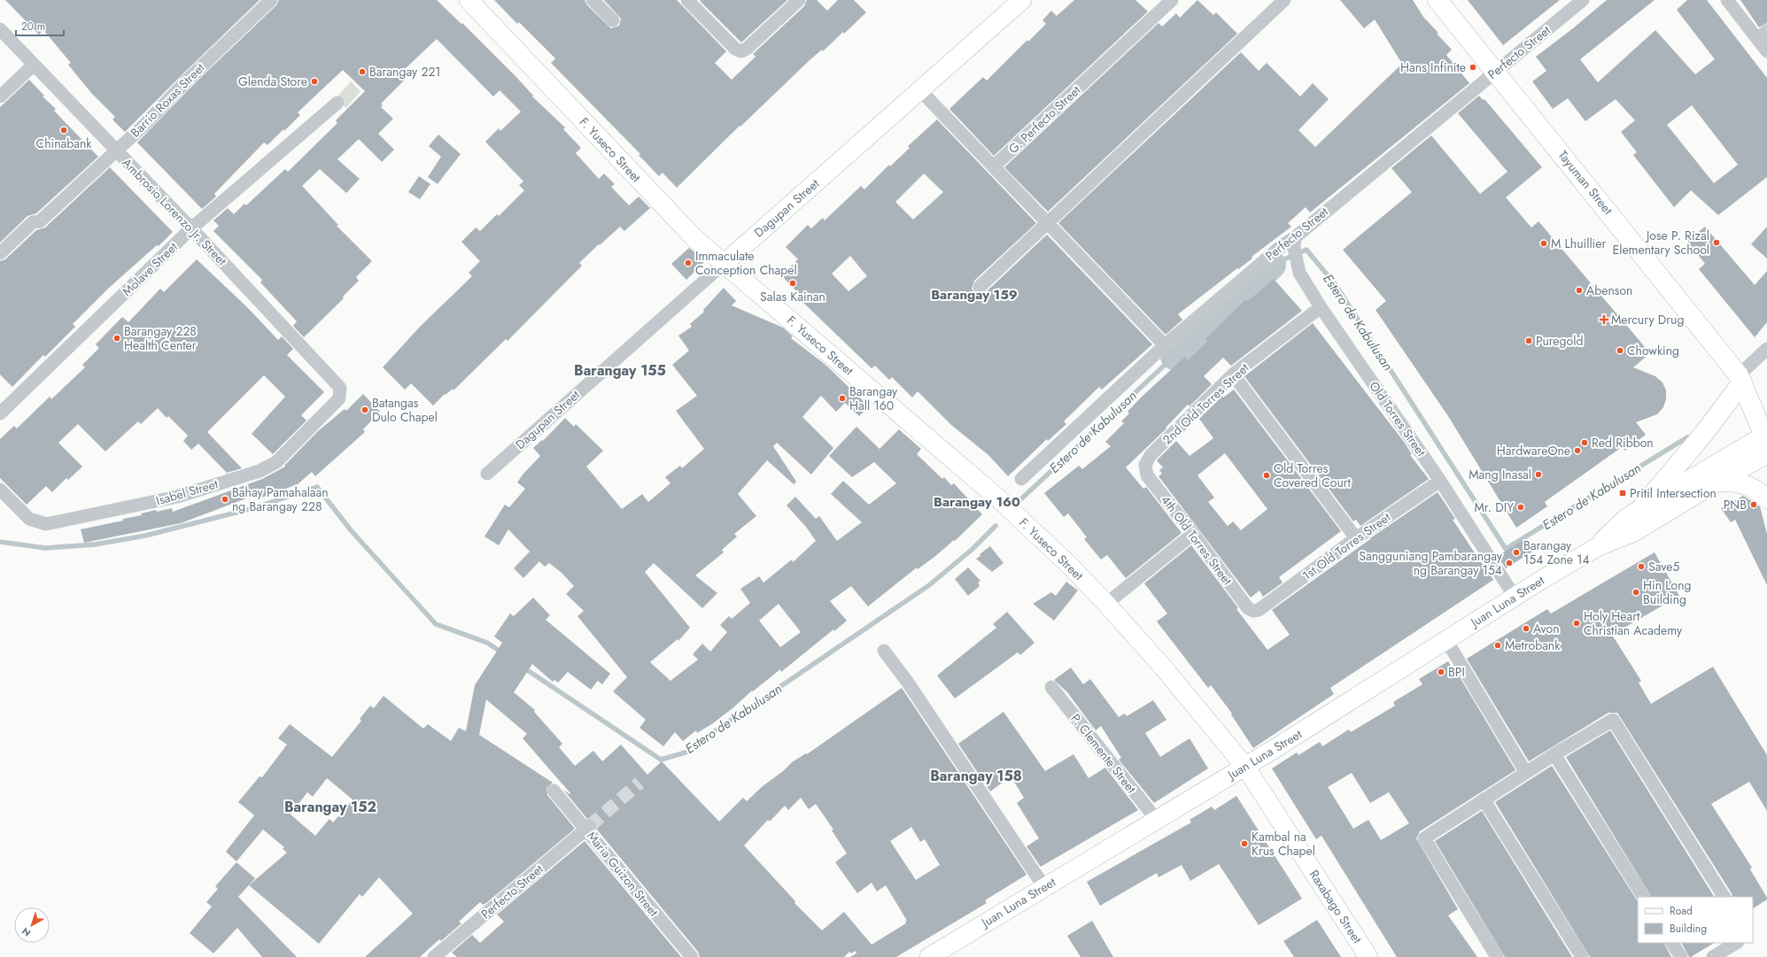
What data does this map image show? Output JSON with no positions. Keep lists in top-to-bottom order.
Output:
{
  "streets": {
    "main road": ["Tayuman Street"],
    "street": [
      "Perfecto Street",
      "Barrio Roxas Street",
      "G. Perfecto Street",
      "F. Yuseco Street",
      "Dagupan Street",
      "Ambrosio Lorenzo Jr. Street",
      "Molave Street",
      "2nd Old Torres Street",
      "Old Torres Street",
      "Isabel Street",
      "4th Old Torres Street",
      "1st Old Torres Street",
      "Juan Luna Street",
      "P. Clemente Street",
      "Maria Guizon Street",
      "Raxabago Street"
    ]
  },
  "crossings": [
    ["Perfecto Street", "Tayuman Street"],
    ["Perfecto Street", "Old Torres Street"],
    ["Perfecto Street", "Maria Guizon Street"],
    ["Barrio Roxas Street", "Ambrosio Lorenzo Jr. Street"],
    ["F. Yuseco Street", "Dagupan Street"],
    ["F. Yuseco Street", "Juan Luna Street"],
    ["F. Yuseco Street", "Raxabago Street"],
    ["Tayuman Street", "Juan Luna Street"],
    ["Ambrosio Lorenzo Jr. Street", "Molave Street"],
    ["Ambrosio Lorenzo Jr. Street", "Isabel Street"],
    ["2nd Old Torres Street", "Old Torres Street"],
    ["2nd Old Torres Street", "4th Old Torres Street"],
    ["Old Torres Street", "1st Old Torres Street"],
    ["Old Torres Street", "Juan Luna Street"],
    ["4th Old Torres Street", "1st Old Torres Street"],
    ["Juan Luna Street", "P. Clemente Street"],
    ["Juan Luna Street", "Raxabago Street"]
  ],
  "districts": [
    "Barangay 159",
    "Barangay 155",
    "Barangay 160",
    "Barangay 158",
    "Barangay 152"
  ],
  "water": ["Estero de Kabulusan"],
  "places": {
    "other": [
      "Hans Infinite",
      "Barangay 221",
      "Glenda Store",
      "Chinabank",
      "Jose P. Rizal Elementary School",
      "M Lhuillier",
      "Immaculate Conception Chapel",
      "Salas Kainan",
      "Abenson",
      "Barangay 228 Health Center",
      "Puregold",
      "Chowking",
      "Barangay Hall 160",
      "Batangas Dulo Chapel",
      "Red Ribbon",
      "HardwareOne",
      "Mang Inasal",
      "Old Torres Covered Court",
      "Bahay Pamahalaan ng Barangay 228",
      "PNB",
      "Mr. DIY",
      "Barangay 154 Zone 14",
      "Sangguniang Pambarangay ng Barangay 154",
      "Save5",
      "Hin Long Building",
      "Holy Heart Christian Academy",
      "Avon",
      "Metrobank",
      "BPI",
      "Kambal na Krus Chapel"
    ],
    "health": ["Mercury Drug"],
    "transit": ["Pritil Intersection"]
  },
  "legend": ["Road", "Building"],
  "scale_bar": "20 m",
  "north": "bottom left"
}
